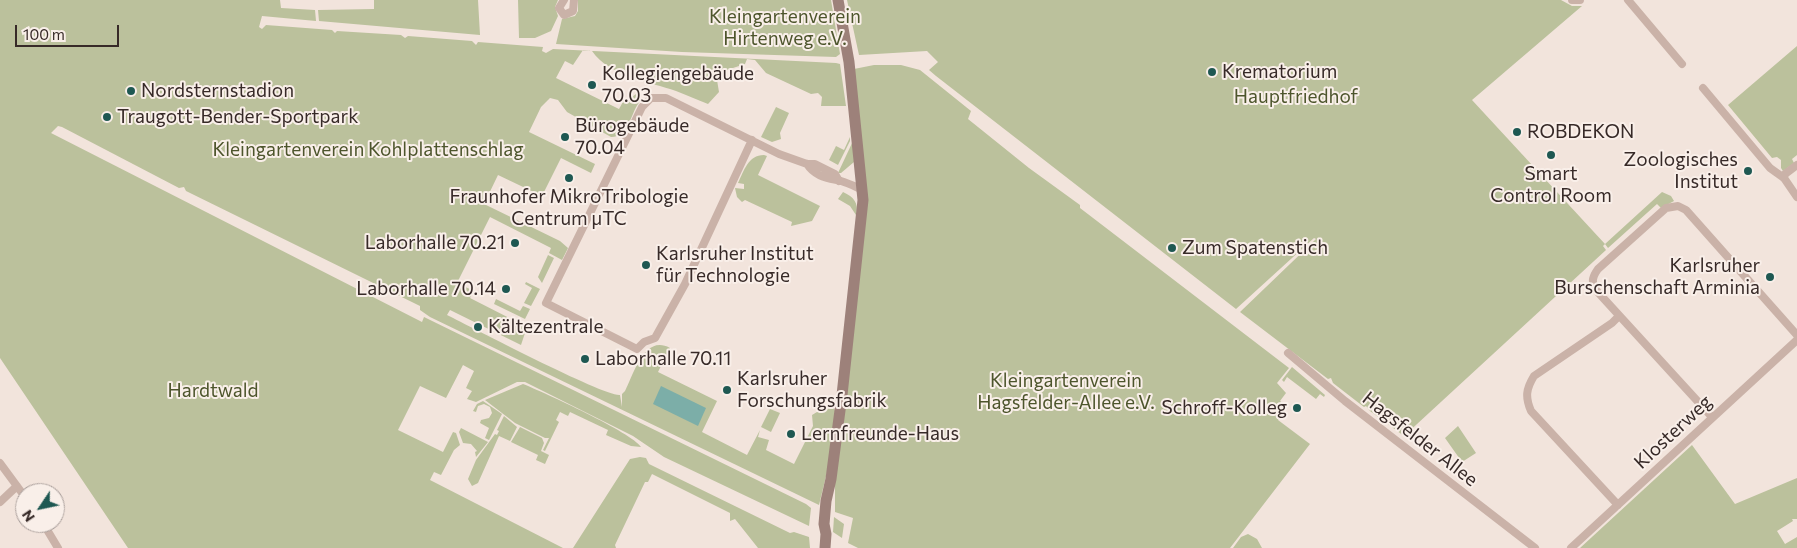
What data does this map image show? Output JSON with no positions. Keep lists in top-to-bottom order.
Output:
{
  "streets": {
    "street": ["Klosterweg", "Hagsfelder Allee"]
  },
  "parks": [
    "Kleingartenverein Hirtenweg e.V.",
    "Hauptfriedhof",
    "Kleingartenverein Kohlplattenschlag",
    "Kleingartenverein Hagsfelder-Allee e.V.",
    "Hardtwald"
  ],
  "places": [
    "Krematorium",
    "Kollegiengebäude 70.03",
    "Nordsternstadion",
    "Traugott-Bender-Sportpark",
    "ROBDEKON",
    "Bürogebäude 70.04",
    "Smart Control Room",
    "Zoologisches Institut",
    "Fraunhofer MikroTribologie Centrum µTC",
    "Laborhalle 70.21",
    "Zum Spatenstich",
    "Karlsruher Institut für Technologie",
    "Karlsruher Burschenschaft Arminia",
    "Laborhalle 70.14",
    "Kältezentrale",
    "Laborhalle 70.11",
    "Karlsruher Forschungsfabrik",
    "Schroff-Kolleg",
    "Lernfreunde-Haus"
  ],
  "scale_bar": "100 m",
  "north": "bottom left"
}
